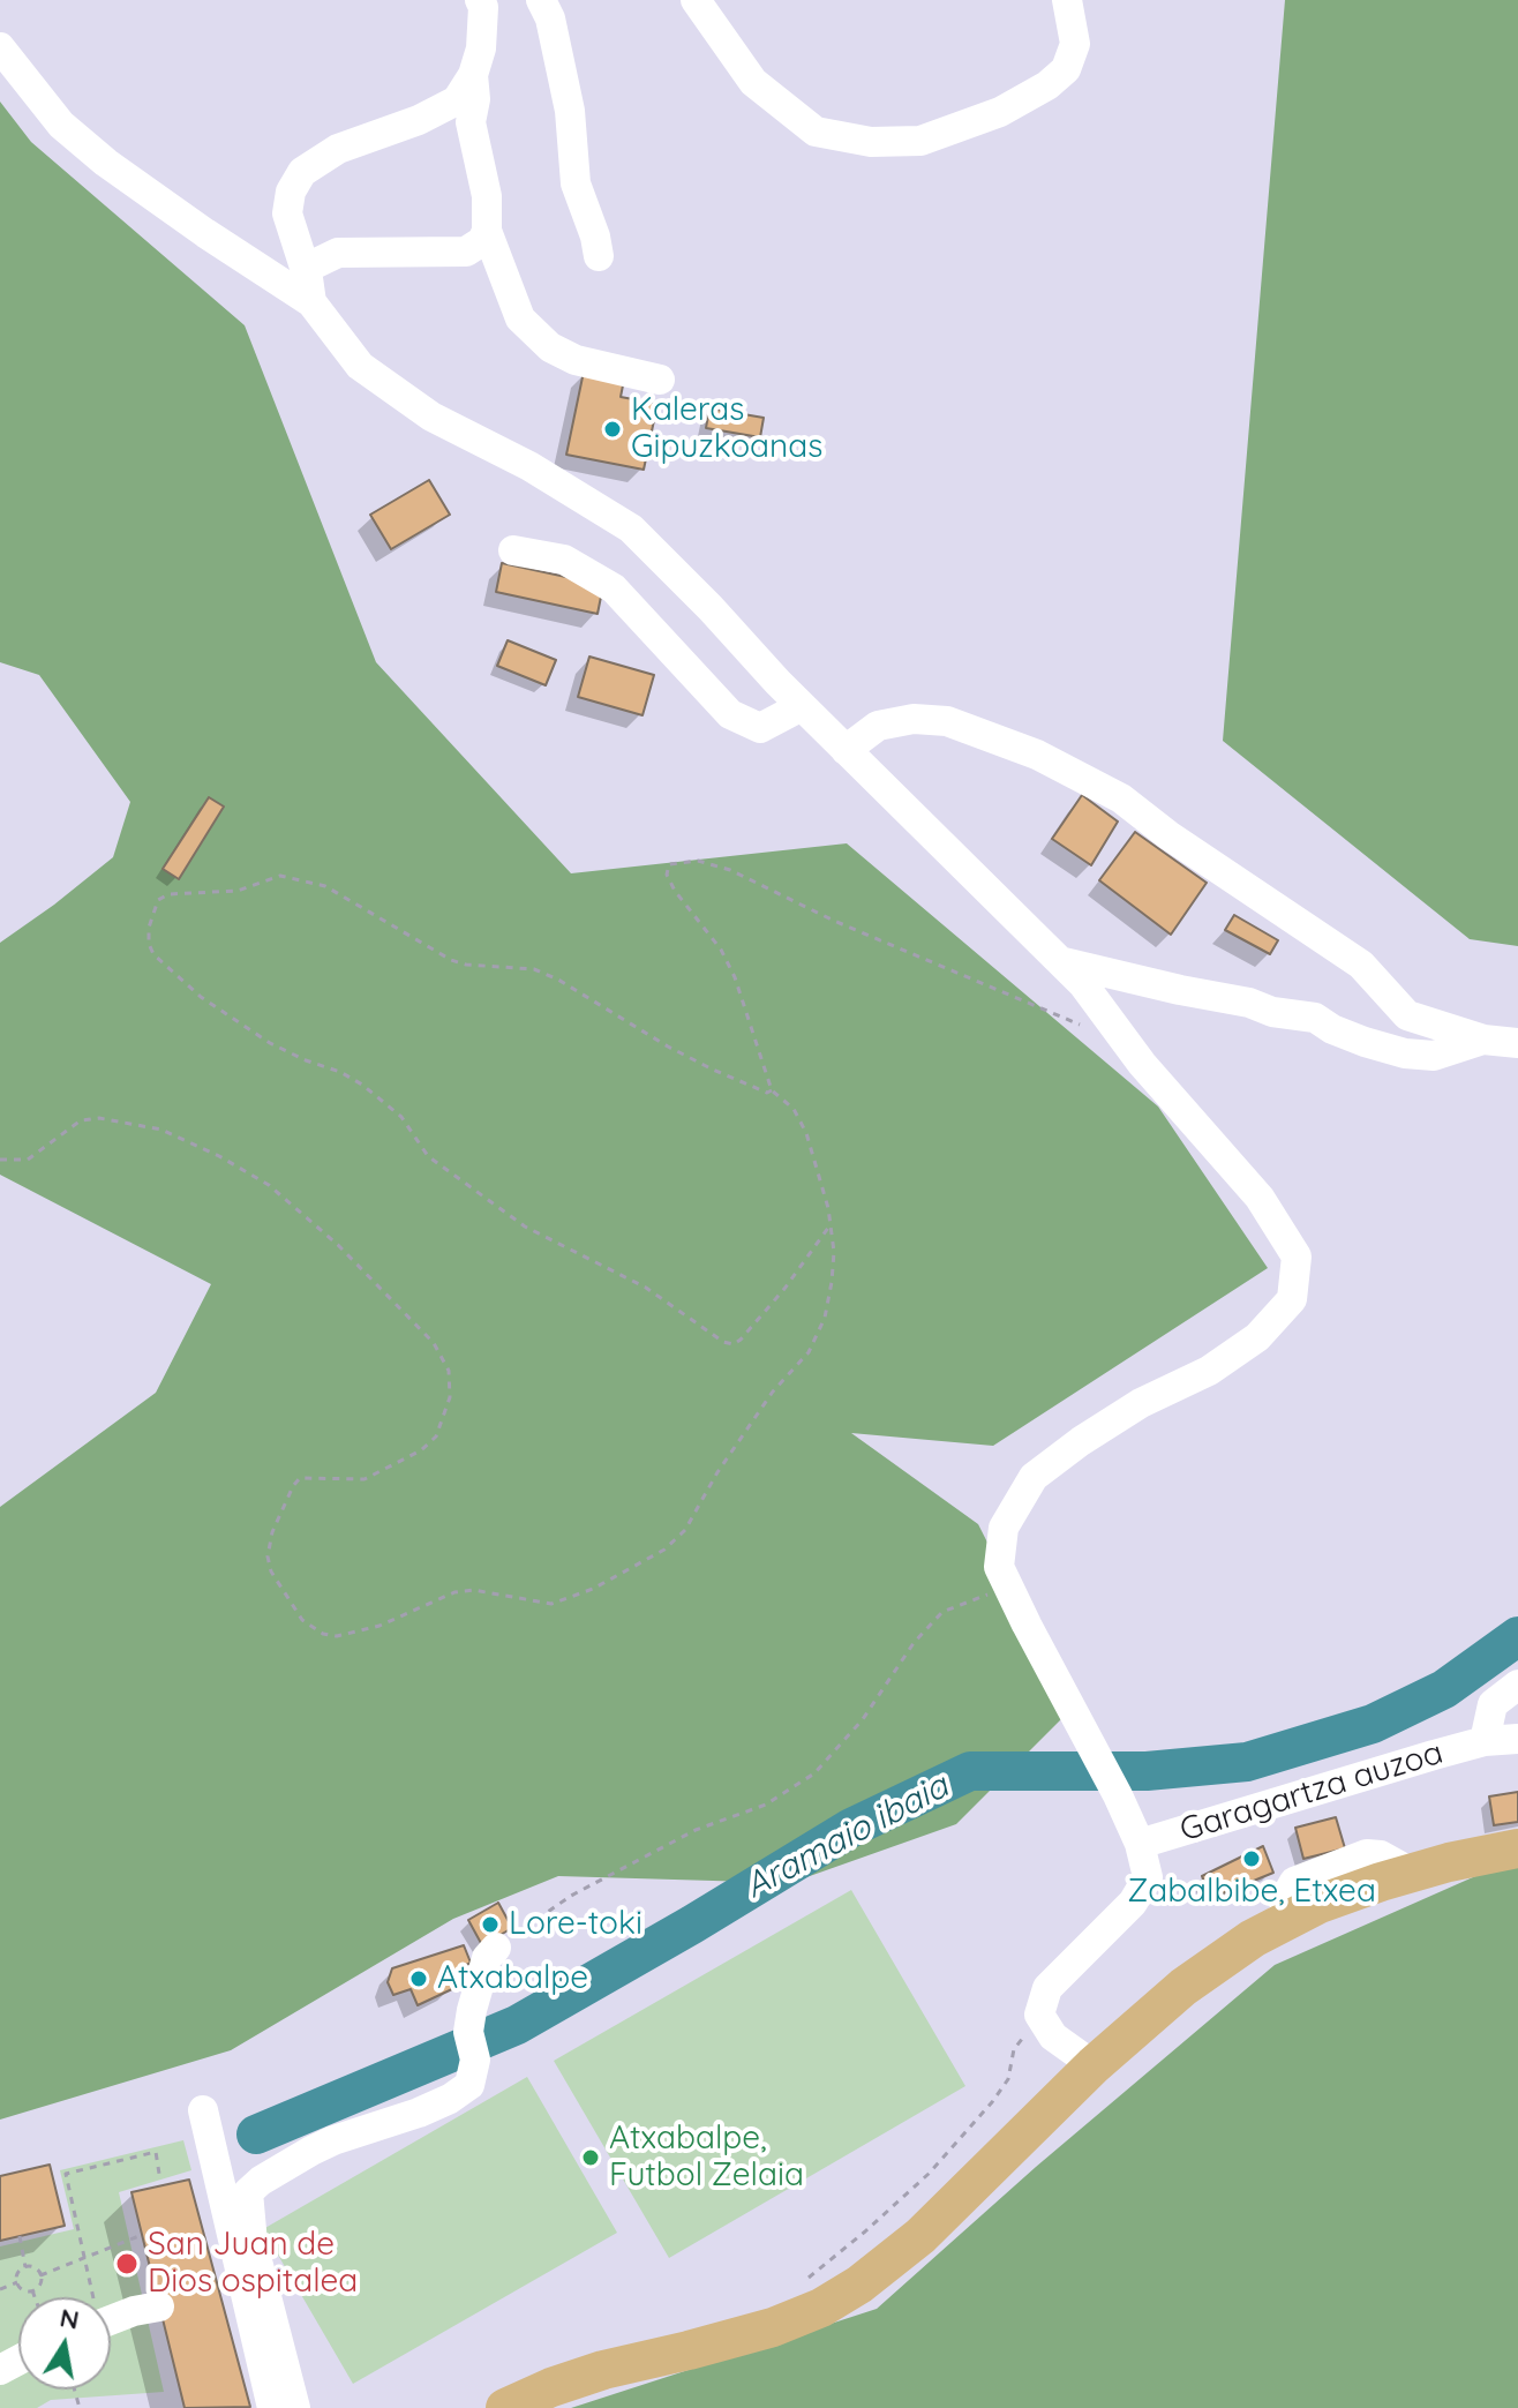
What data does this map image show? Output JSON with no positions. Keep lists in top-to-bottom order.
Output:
{
  "streets": {
    "street": ["Garagartza auzoa"]
  },
  "water": ["Aramaio ibaia"],
  "places": [
    "Kaleras Gipuzkoanas",
    "Zabalbibe, Etxea",
    "Lore-toki",
    "Atxabalpe",
    "Atxabalpe, Futbol Zelaia",
    "San Juan de Dios ospitalea"
  ],
  "north": "top"
}
